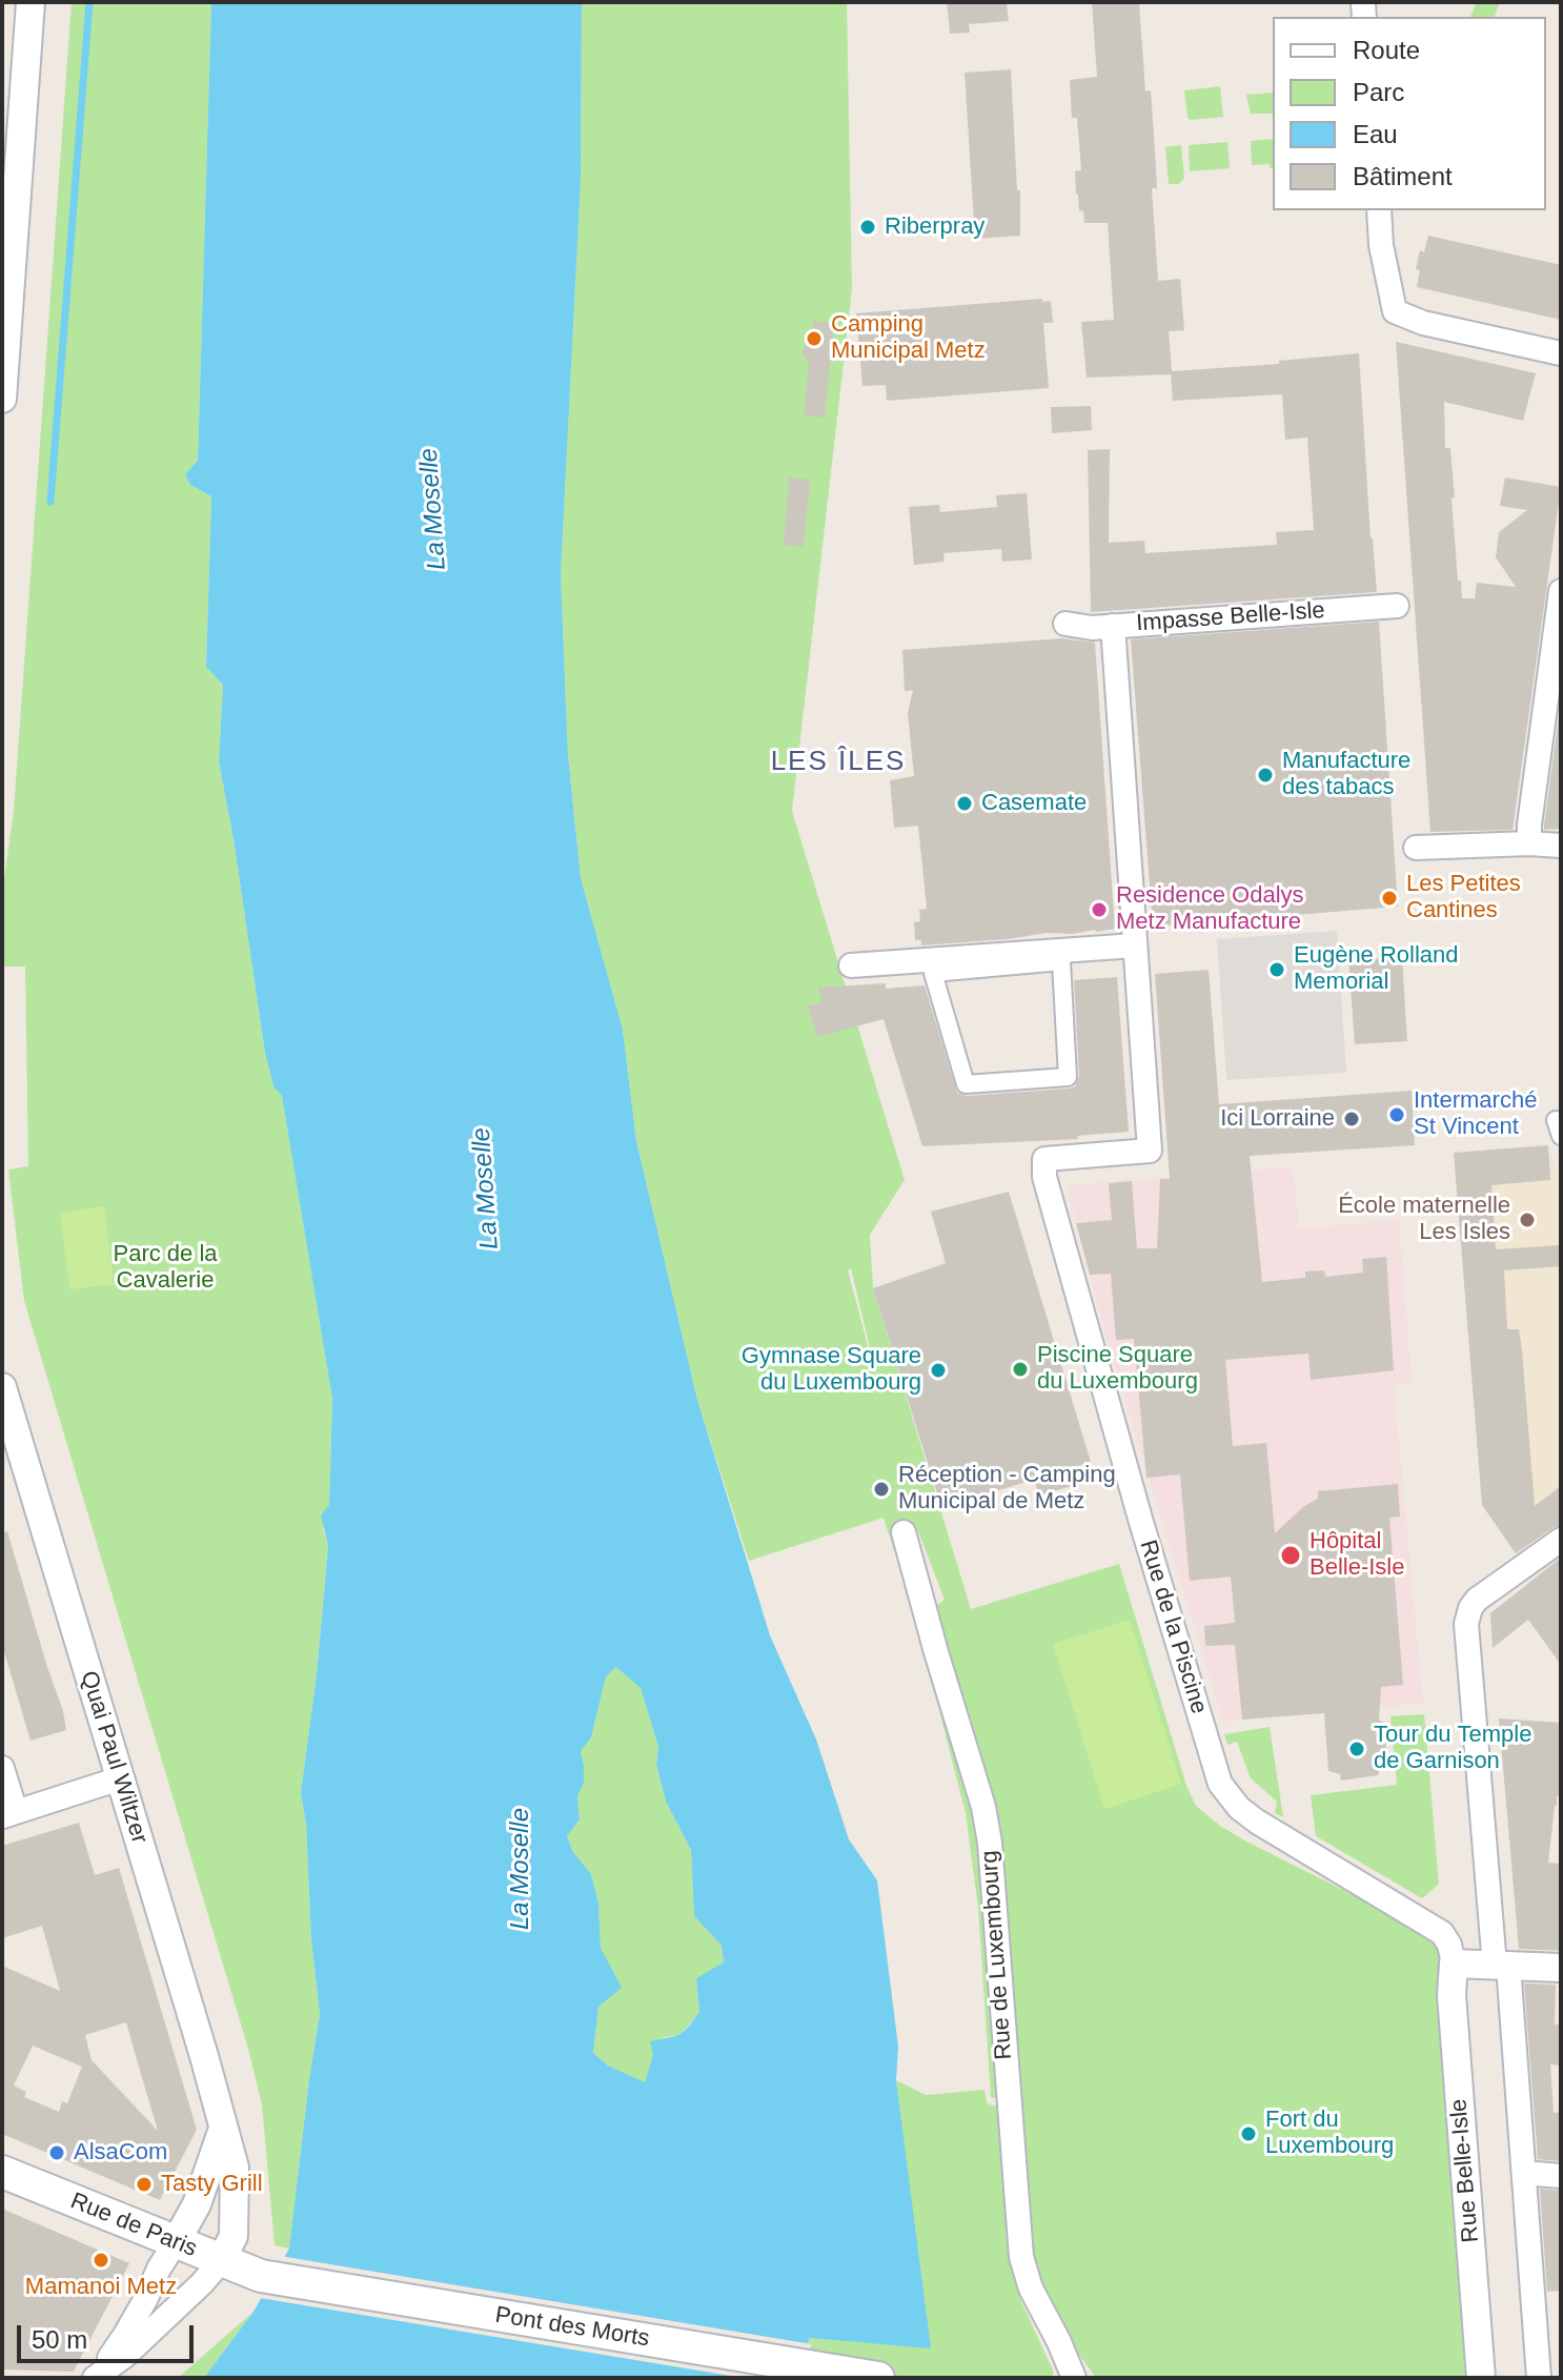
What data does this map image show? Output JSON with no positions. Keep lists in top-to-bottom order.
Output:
{
  "streets": {
    "main road": ["Rue de Paris", "Pont des Morts"],
    "street": [
      "Impasse Belle-Isle",
      "Rue de la Piscine",
      "Quai Paul Wiltzer",
      "Rue de Luxembourg",
      "Rue Belle-Isle"
    ]
  },
  "crossings": [
    ["Rue de la Piscine", "Rue Belle-Isle"],
    ["Quai Paul Wiltzer", "Rue de Paris"],
    ["Rue de Paris", "Pont des Morts"]
  ],
  "districts": ["LES ÎLES"],
  "water": ["La Moselle"],
  "parks": ["Parc de la Cavalerie"],
  "places": [
    "Riberpray",
    "Camping Municipal Metz",
    "Manufacture des tabacs",
    "Casemate",
    "Les Petites Cantines",
    "Residence Odalys Metz Manufacture",
    "Eugène Rolland Memorial",
    "Intermarché St Vincent",
    "Ici Lorraine",
    "École maternelle Les Isles",
    "Piscine Square du Luxembourg",
    "Gymnase Square du Luxembourg",
    "Réception - Camping Municipal de Metz",
    "Hôpital Belle-Isle",
    "Tour du Temple de Garnison",
    "Fort du Luxembourg",
    "AlsaCom",
    "Tasty Grill",
    "Mamanoi Metz"
  ],
  "legend": [
    "Route",
    "Parc",
    "Eau",
    "Bâtiment"
  ],
  "scale_bar": "50 m"
}
